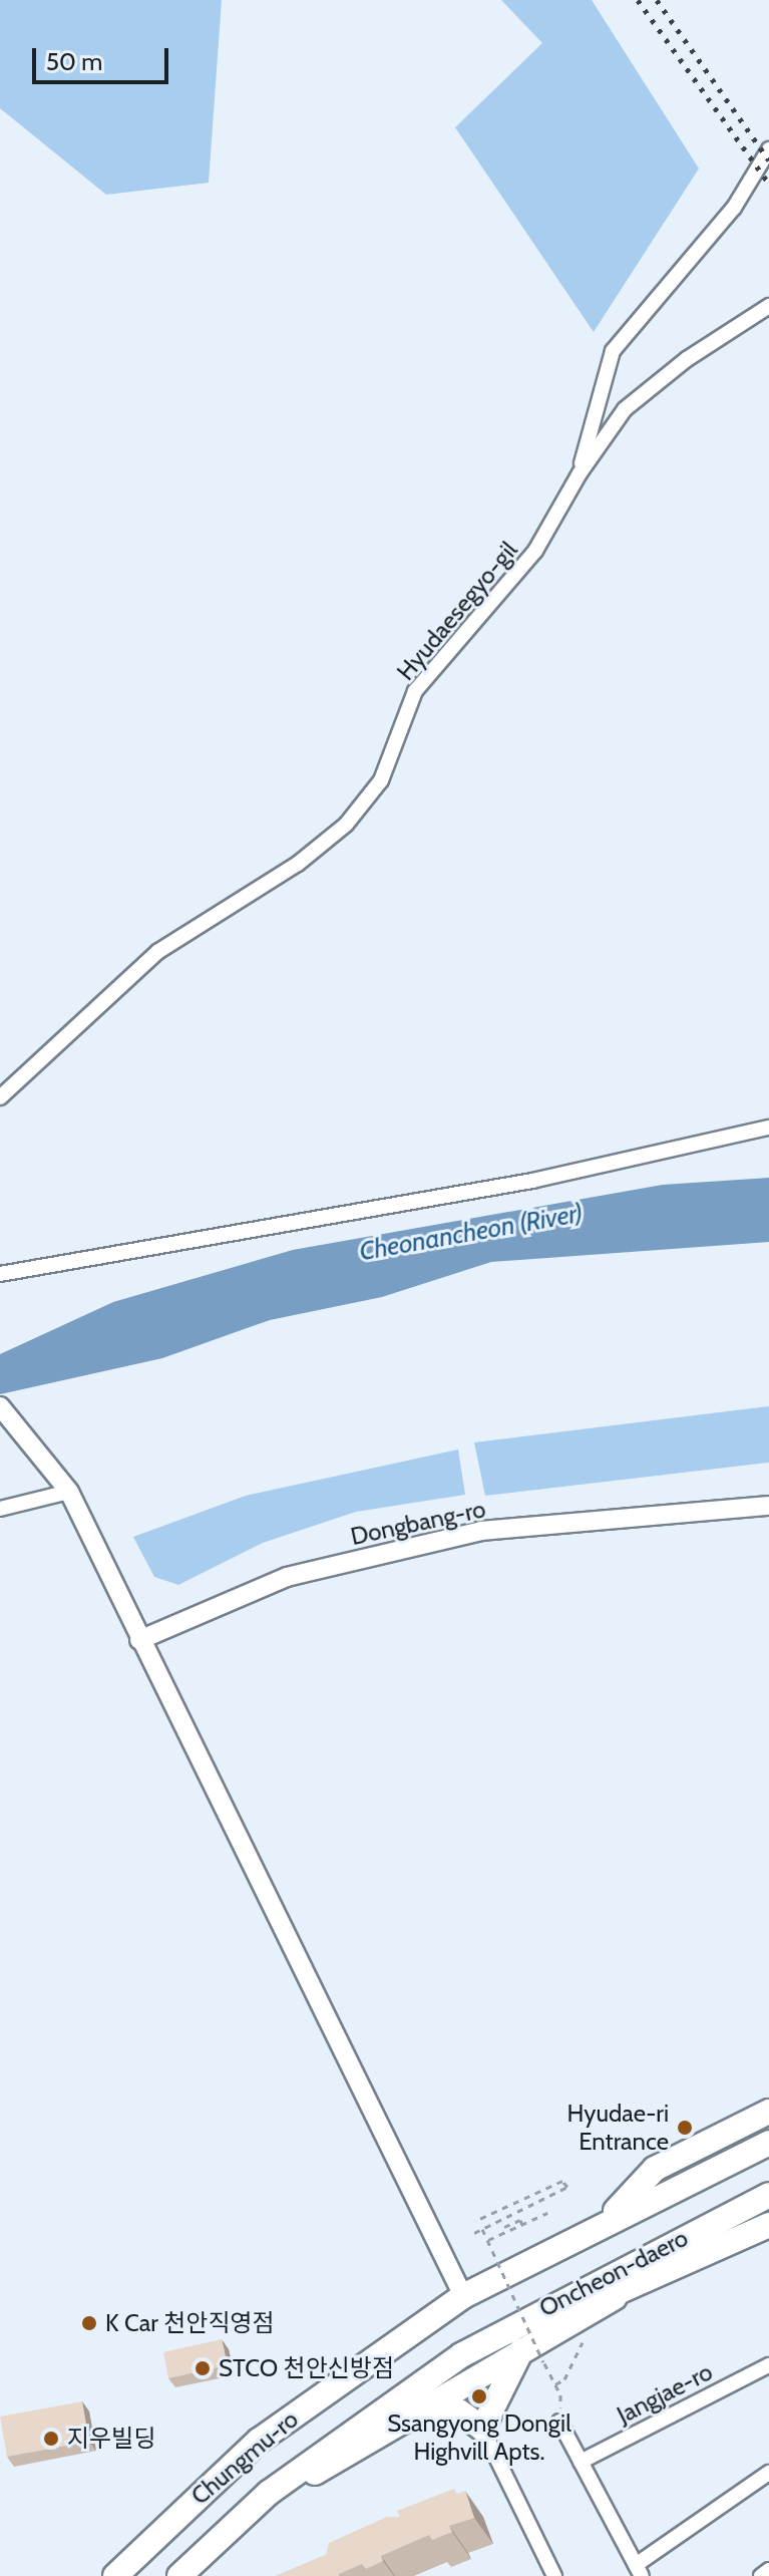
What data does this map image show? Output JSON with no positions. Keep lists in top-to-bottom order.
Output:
{
  "streets": {
    "highway": ["Oncheon-daero", "Chungmu-ro"],
    "street": ["Hyudaesegyo-gil", "Dongbang-ro", "Jangjae-ro"]
  },
  "crossings": [
    ["Oncheon-daero", "Chungmu-ro"]
  ],
  "water": ["Cheonancheon (River)"],
  "places": [
    "Hyudae-ri Entrance",
    "K Car 천안직영점",
    "STCO 천안신방점",
    "Ssangyong Dongil Highvill Apts.",
    "지우빌딩"
  ],
  "scale_bar": "50 m"
}
